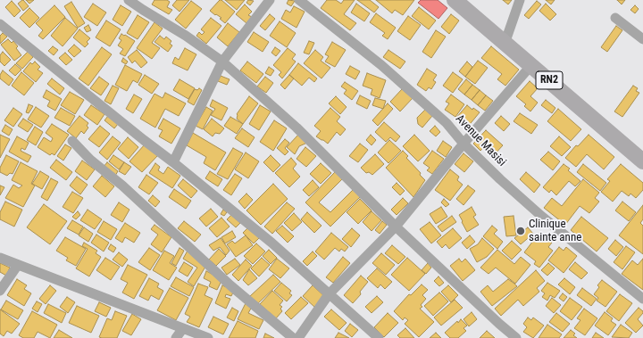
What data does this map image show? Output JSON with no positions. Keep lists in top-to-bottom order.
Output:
{
  "streets": {
    "highway": ["RN2"],
    "street": ["Avenue Masisi"]
  },
  "places": ["Clinique sainte anne"]
}
